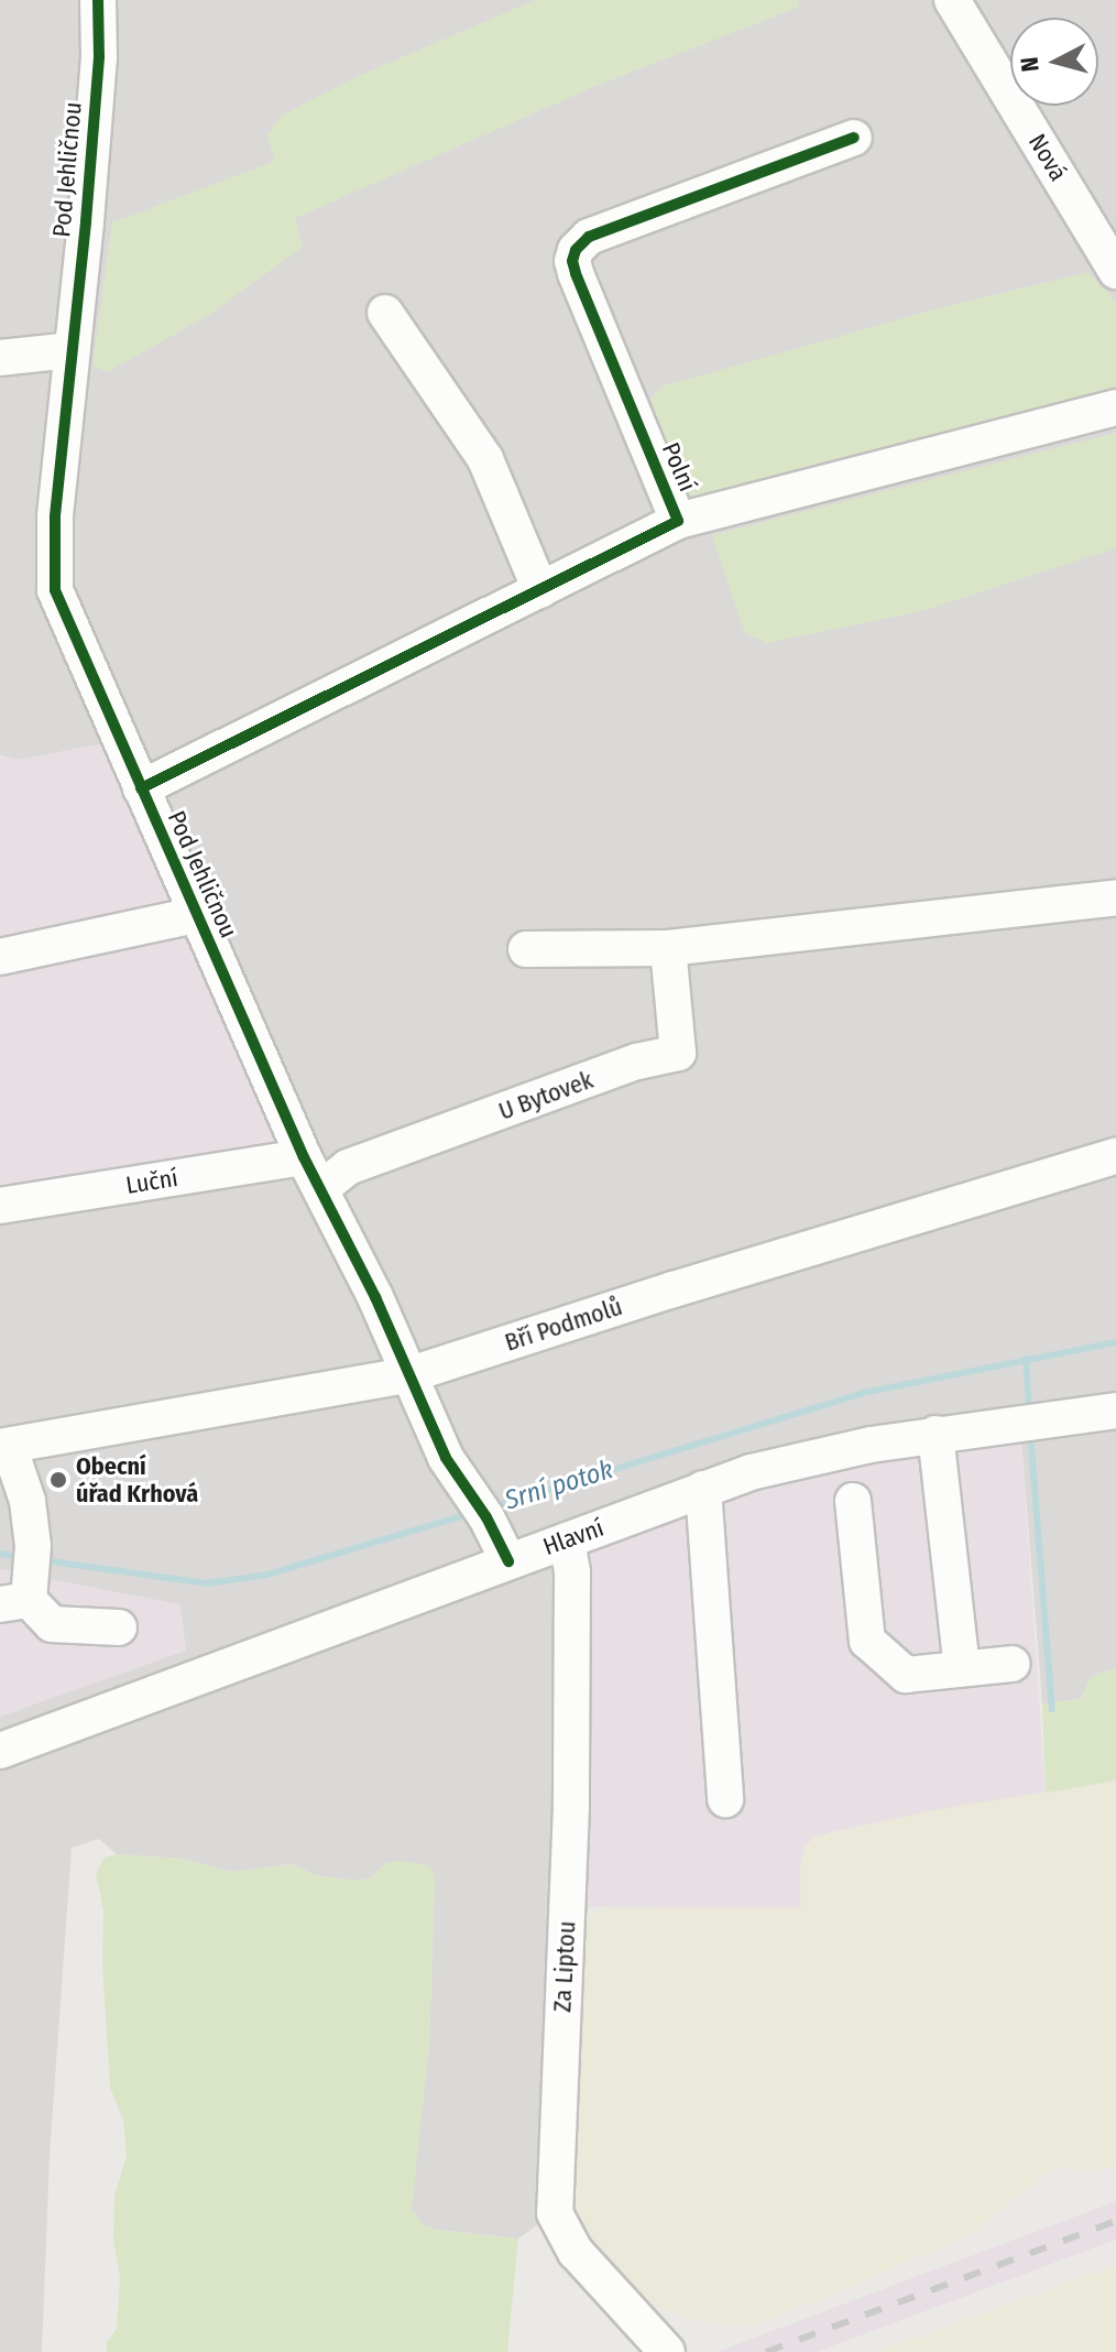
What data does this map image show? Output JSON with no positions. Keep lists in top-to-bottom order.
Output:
{
  "streets": {
    "street": [
      "Nová",
      "Pod Jehličnou",
      "Polní",
      "U Bytovek",
      "Luční",
      "Bří Podmolů",
      "Hlavní",
      "Za Liptou"
    ]
  },
  "crossings": [
    ["Pod Jehličnou", "Polní"],
    ["Pod Jehličnou", "U Bytovek"],
    ["Pod Jehličnou", "Luční"],
    ["Pod Jehličnou", "Bří Podmolů"],
    ["Pod Jehličnou", "Hlavní"],
    ["Hlavní", "Za Liptou"]
  ],
  "water": ["Srní potok"],
  "places": ["Obecní úřad Krhová"],
  "north": "left"
}
